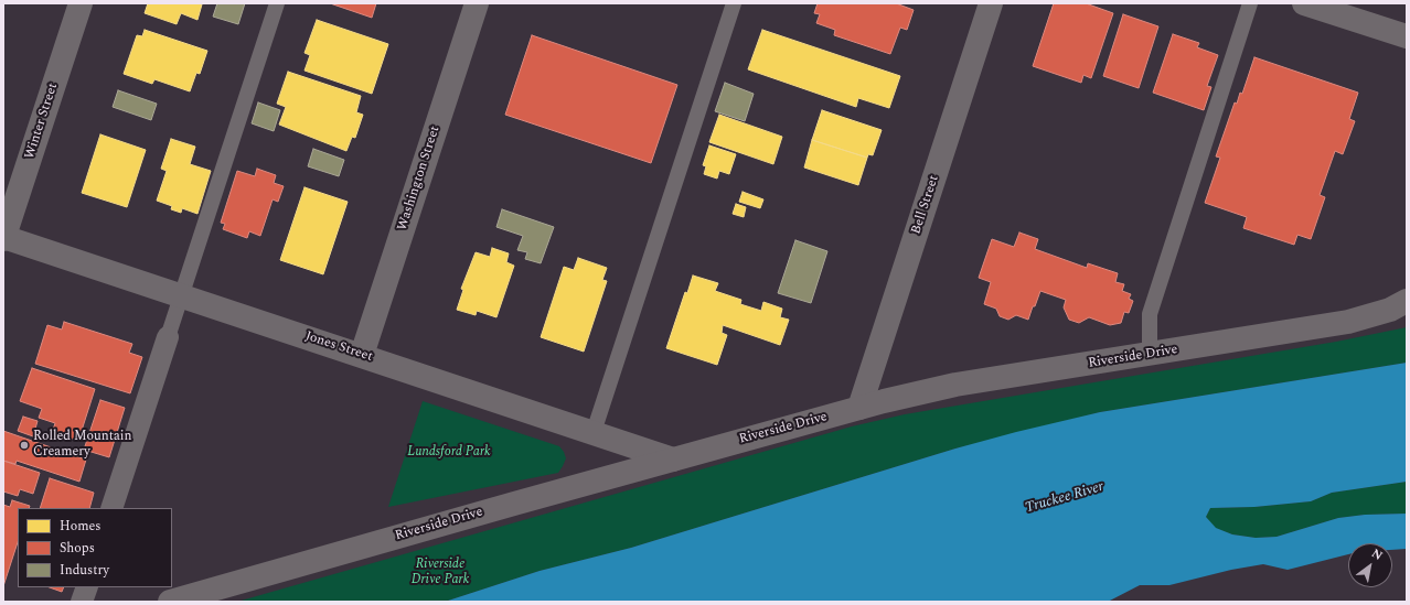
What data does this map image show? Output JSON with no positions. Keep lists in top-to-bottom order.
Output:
{
  "streets": {
    "street": [
      "Winter Street",
      "Washington Street",
      "Bell Street",
      "Jones Street",
      "Riverside Drive"
    ]
  },
  "crossings": [
    ["Winter Street", "Jones Street"],
    ["Washington Street", "Jones Street"],
    ["Bell Street", "Riverside Drive"],
    ["Jones Street", "Riverside Drive"]
  ],
  "water": ["Truckee River"],
  "parks": ["Lundsford Park", "Riverside Drive Park"],
  "places": ["Rolled Mountain Creamery"],
  "legend": ["Homes", "Shops", "Industry"],
  "north": "top right"
}
